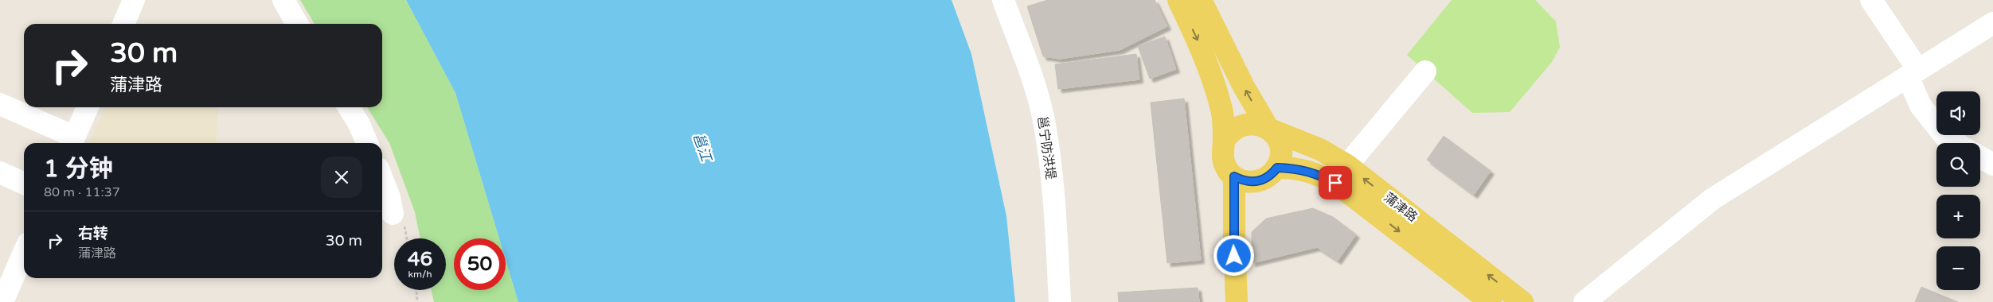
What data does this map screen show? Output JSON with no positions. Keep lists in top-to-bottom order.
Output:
{
  "streets": {
    "main road": ["蒲津路"],
    "street": ["邕宁防洪堤"]
  },
  "water": ["邕江"],
  "page": {
    "turn": ["30 m", "蒲津路"],
    "map_buttons": ["+", "−"],
    "heading": ["1 分钟", "80 m · 11:37"],
    "list": [
      {
        "name": "右转",
        "note": "蒲津路",
        "value": "30 m"
      }
    ],
    "speed": "46 km/h",
    "limit": "50"
  }
}
